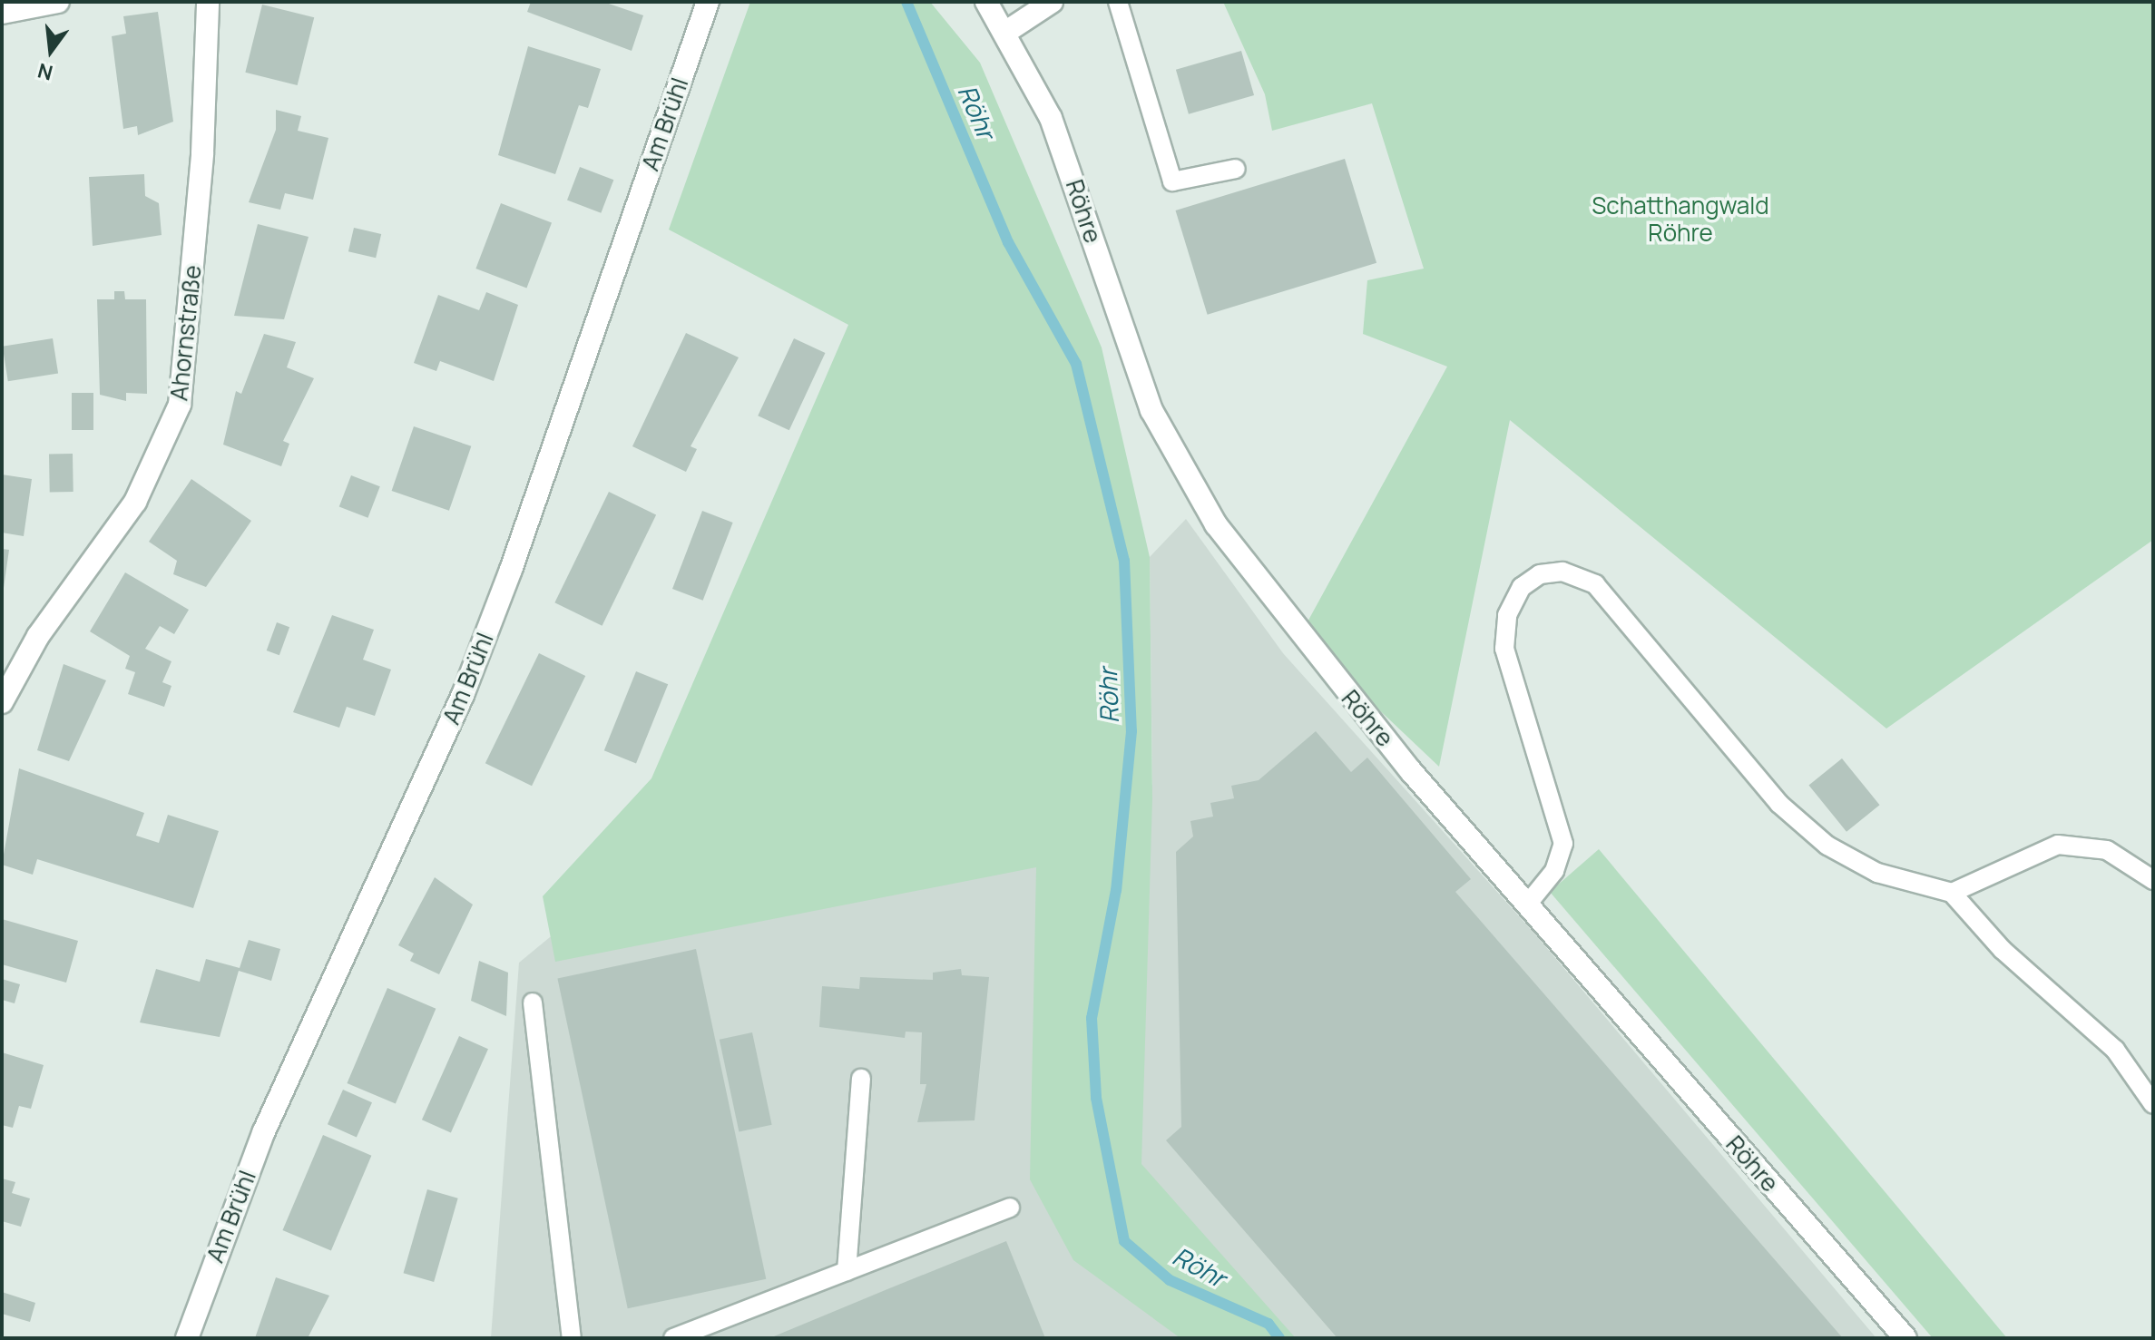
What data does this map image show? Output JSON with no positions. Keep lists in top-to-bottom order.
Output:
{
  "streets": {
    "street": ["Am Brühl", "Röhre", "Ahornstraße"]
  },
  "water": ["Röhr"],
  "parks": ["Schatthangwald Röhre"],
  "north": "bottom"
}
